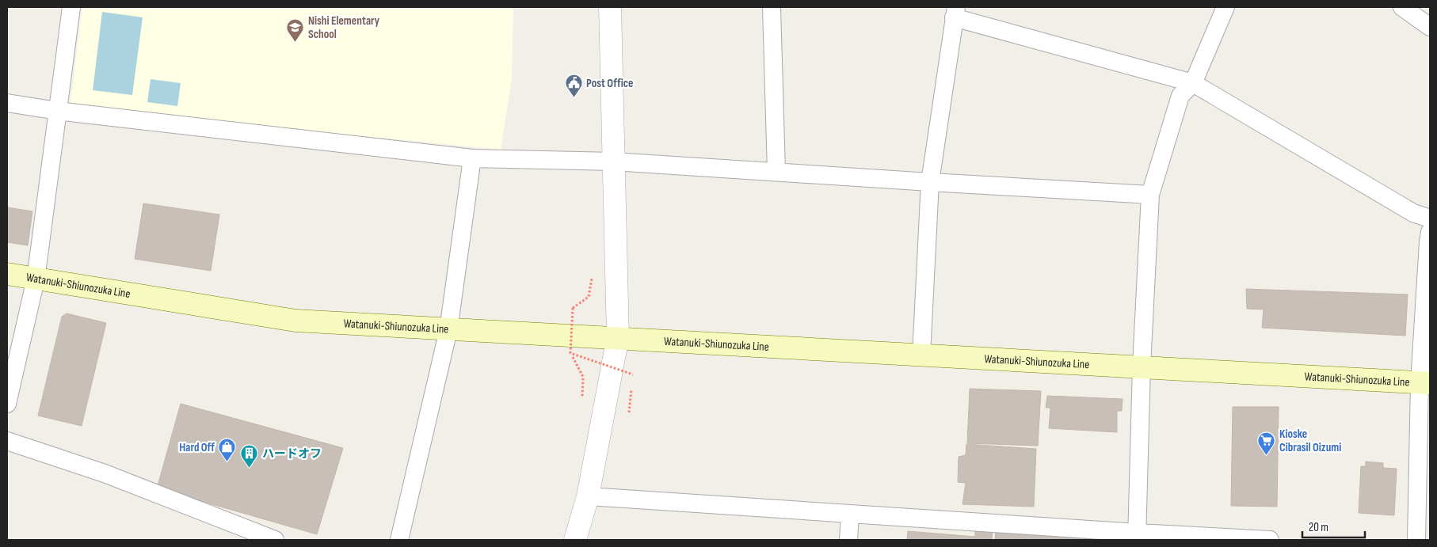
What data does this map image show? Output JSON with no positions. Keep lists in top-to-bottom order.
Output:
{
  "streets": {
    "main road": ["Watanuki-Shiunozuka Line"]
  },
  "places": {
    "school or university": ["Nishi Elementary School"],
    "public building": ["Post Office"],
    "supermarket": ["Kioske Cibrasil Oizumi"],
    "shop": ["Hard Off"],
    "building": ["ハードオフ"]
  },
  "scale_bar": "20 m"
}
